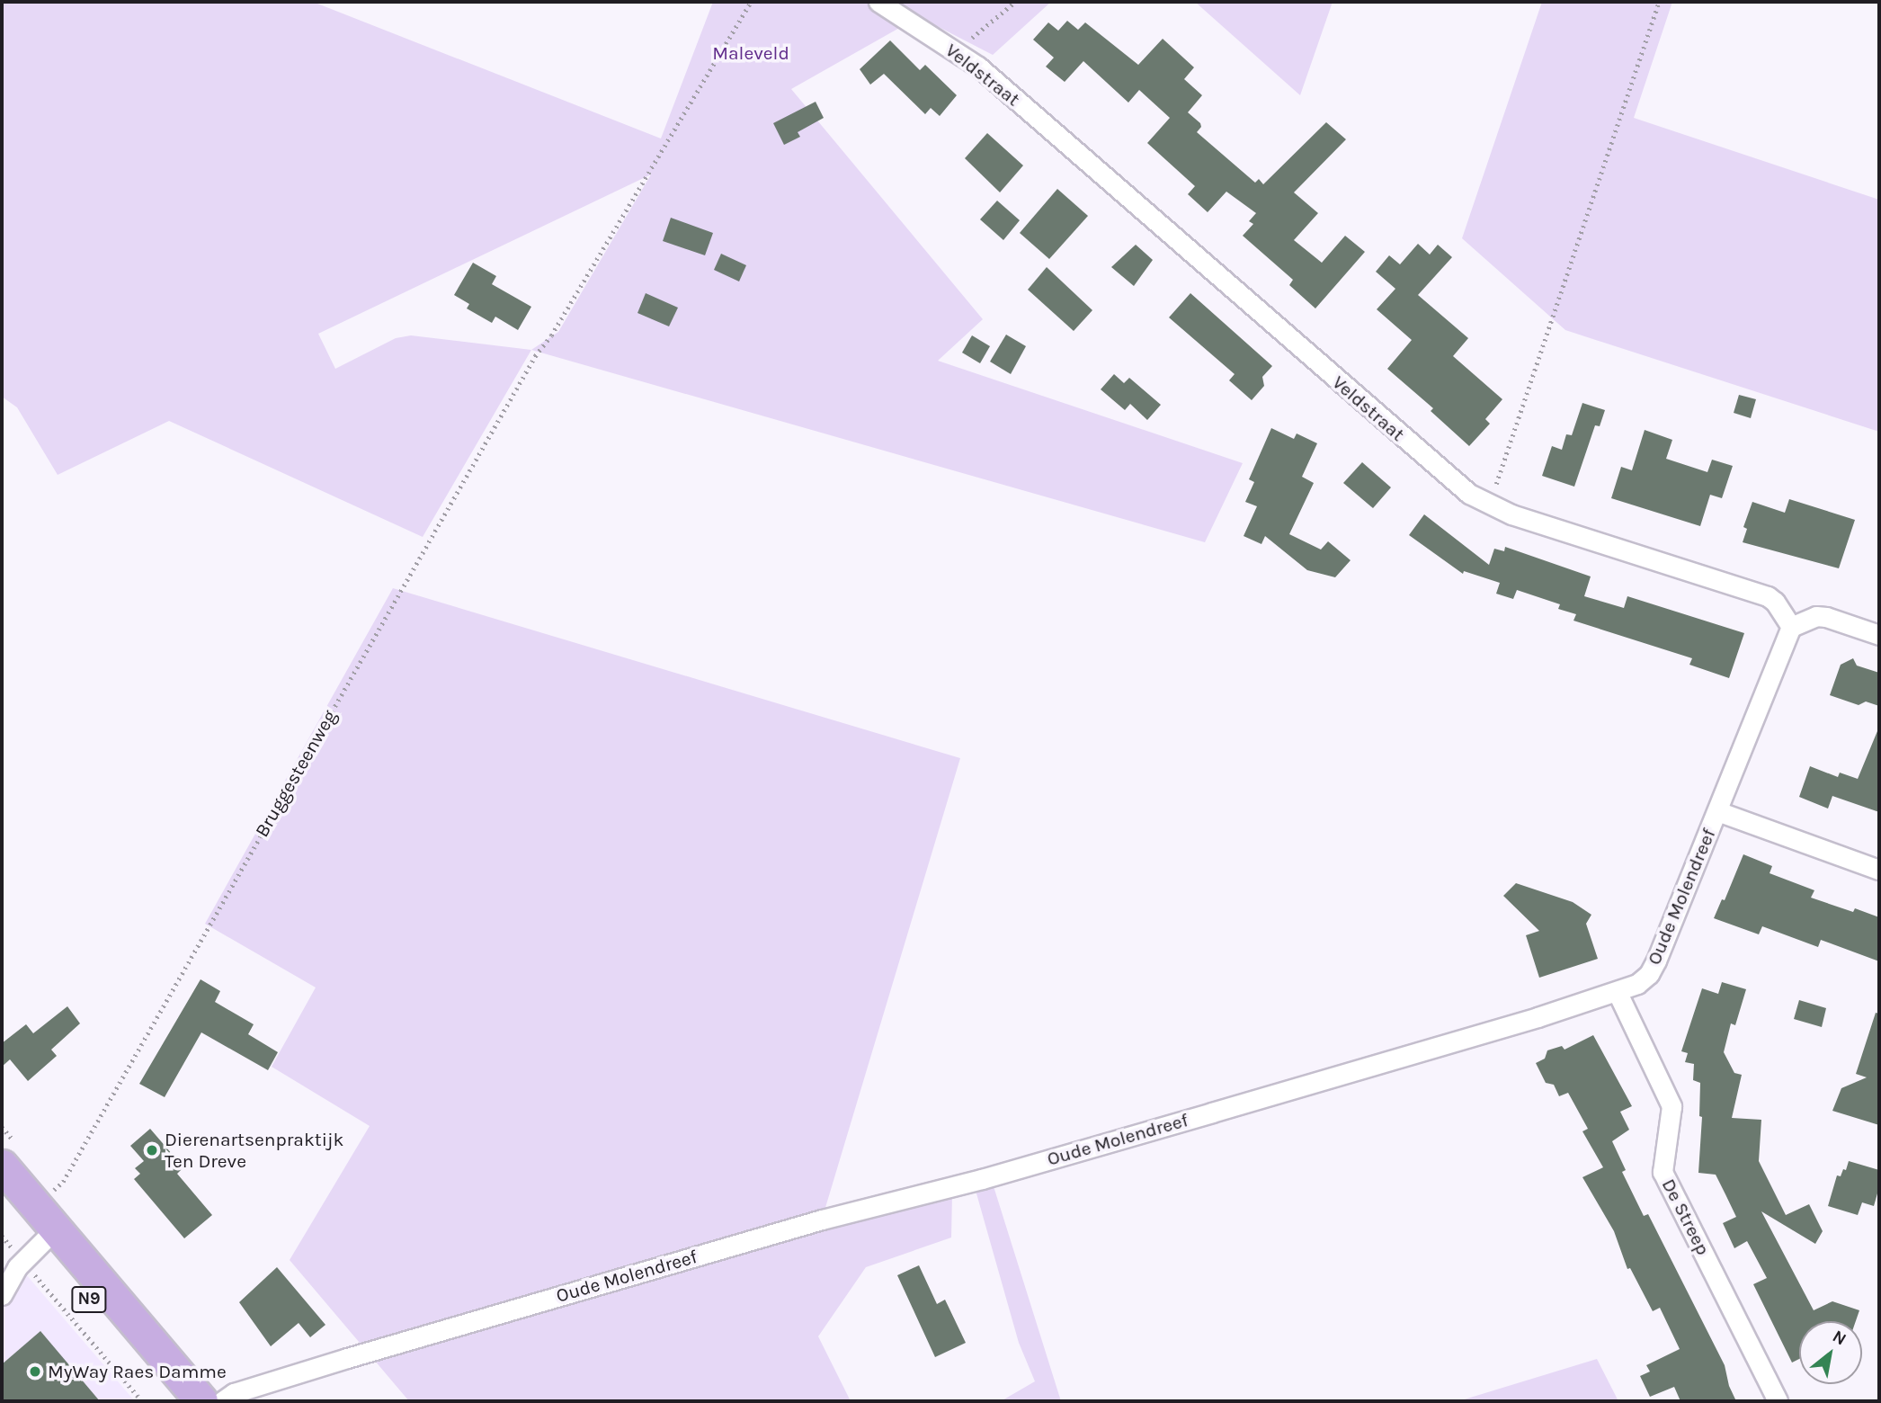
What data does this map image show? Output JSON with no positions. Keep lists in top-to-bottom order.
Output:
{
  "streets": {
    "main road": ["N9"],
    "street": ["Veldstraat", "Oude Molendreef", "De Streep"],
    "path": ["Bruggesteenweg"]
  },
  "crossings": [
    ["Veldstraat", "Oude Molendreef"],
    ["Bruggesteenweg", "N9"],
    ["Oude Molendreef", "De Streep"]
  ],
  "parks": ["Maleveld"],
  "places": ["Dierenartsenpraktijk Ten Dreve", "MyWay Raes Damme"],
  "north": "top right"
}
